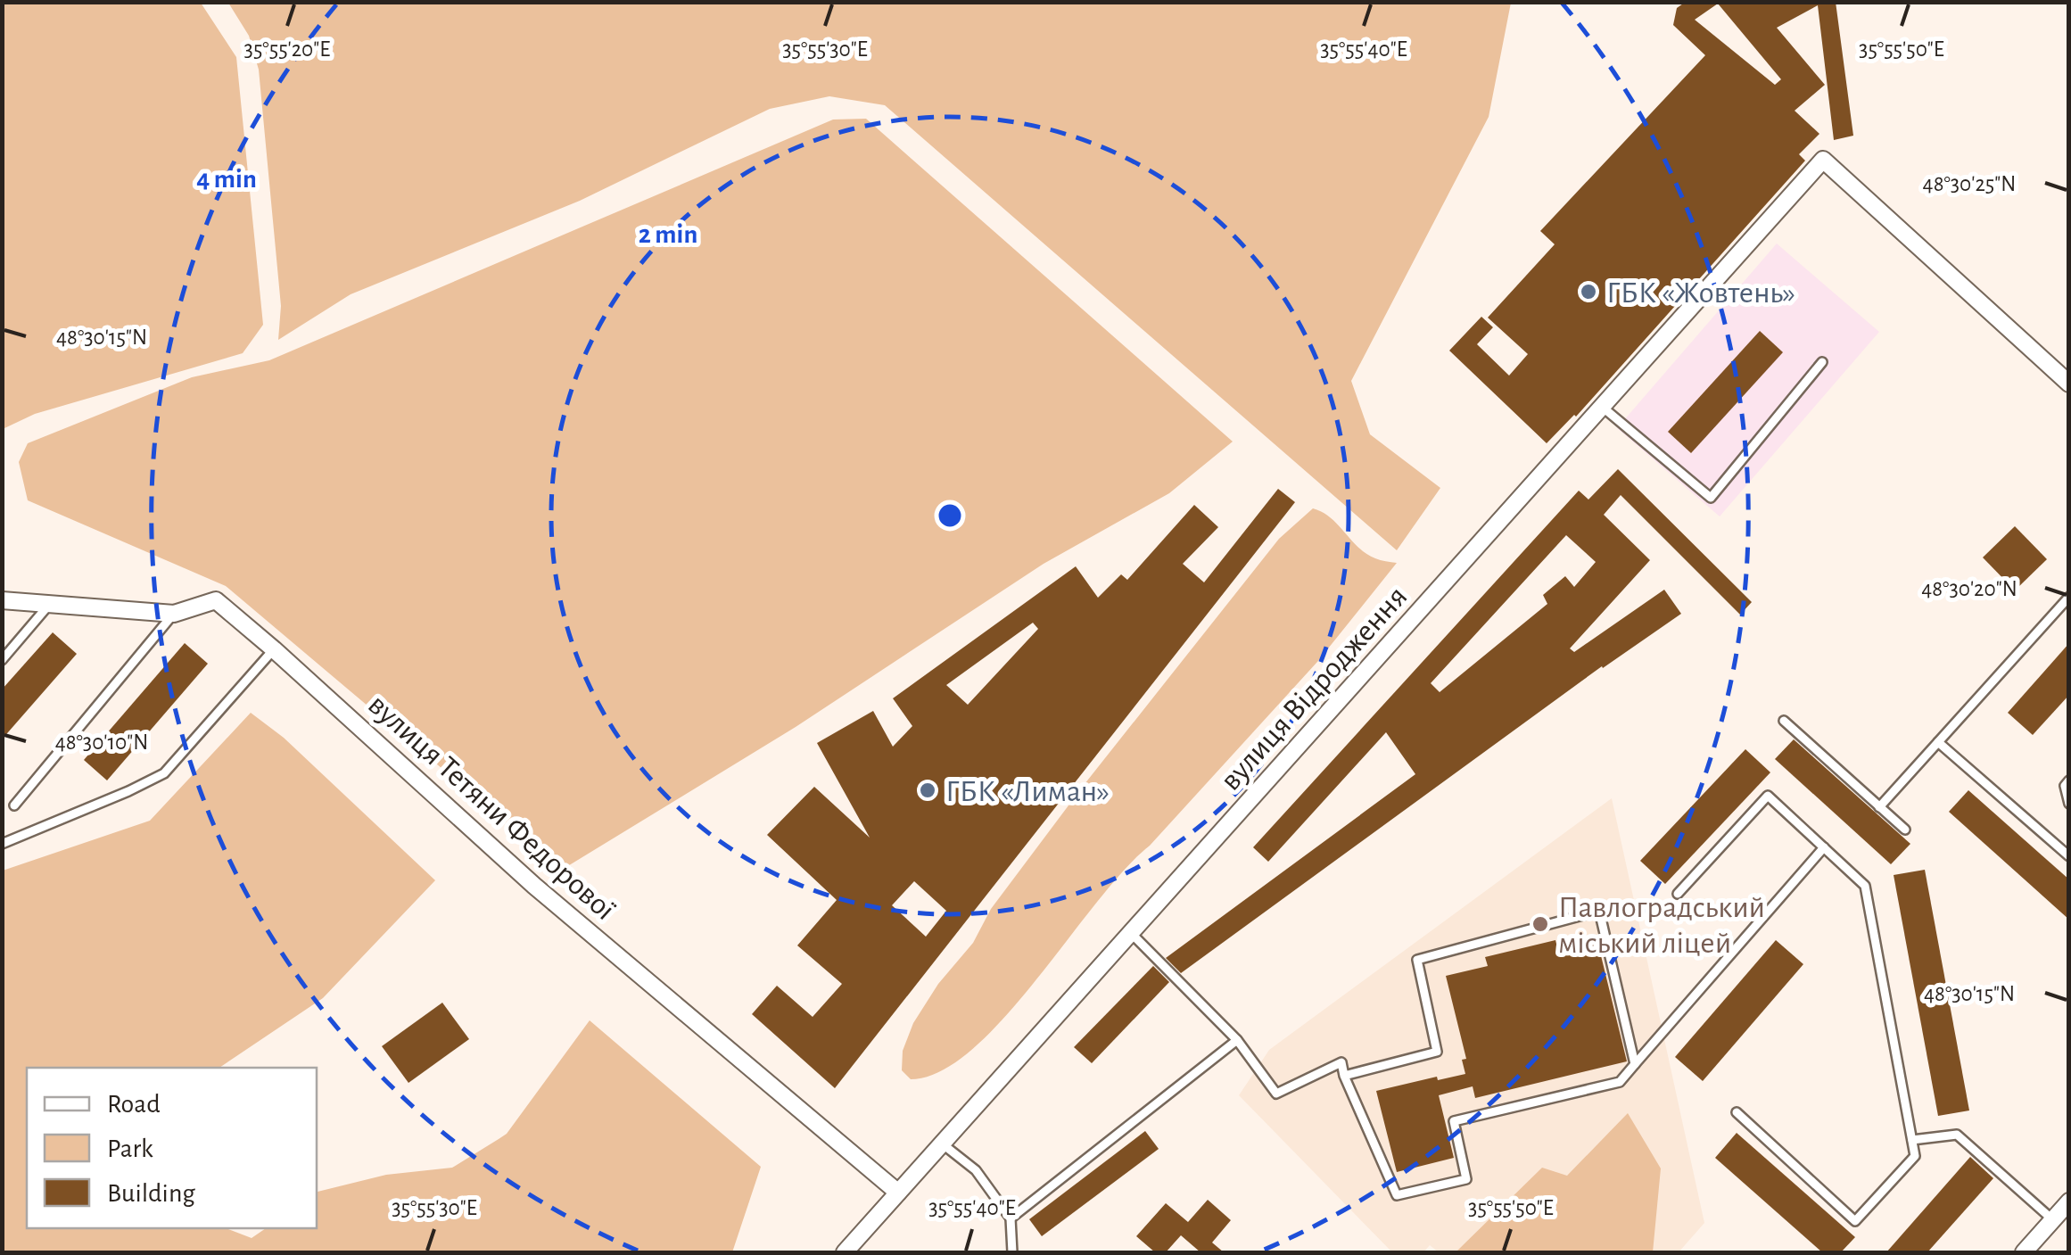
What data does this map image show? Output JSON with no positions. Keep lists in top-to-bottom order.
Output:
{
  "streets": {
    "street": ["вулиця Відродження", "вулиця Тетяни Федорової"]
  },
  "crossings": [
    ["вулиця Відродження", "вулиця Тетяни Федорової"]
  ],
  "places": ["ГБК «Жовтень»", "ГБК «Лиман»", "Павлоградський міський ліцей"],
  "legend": ["Road", "Park", "Building"],
  "coordinates": [
    "35°55'20\"E",
    "35°55'30\"E",
    "35°55'40\"E",
    "35°55'50\"E",
    "48°30'25\"N",
    "48°30'15\"N",
    "48°30'20\"N",
    "48°30'10\"N"
  ],
  "rings": ["4 min", "2 min"]
}
